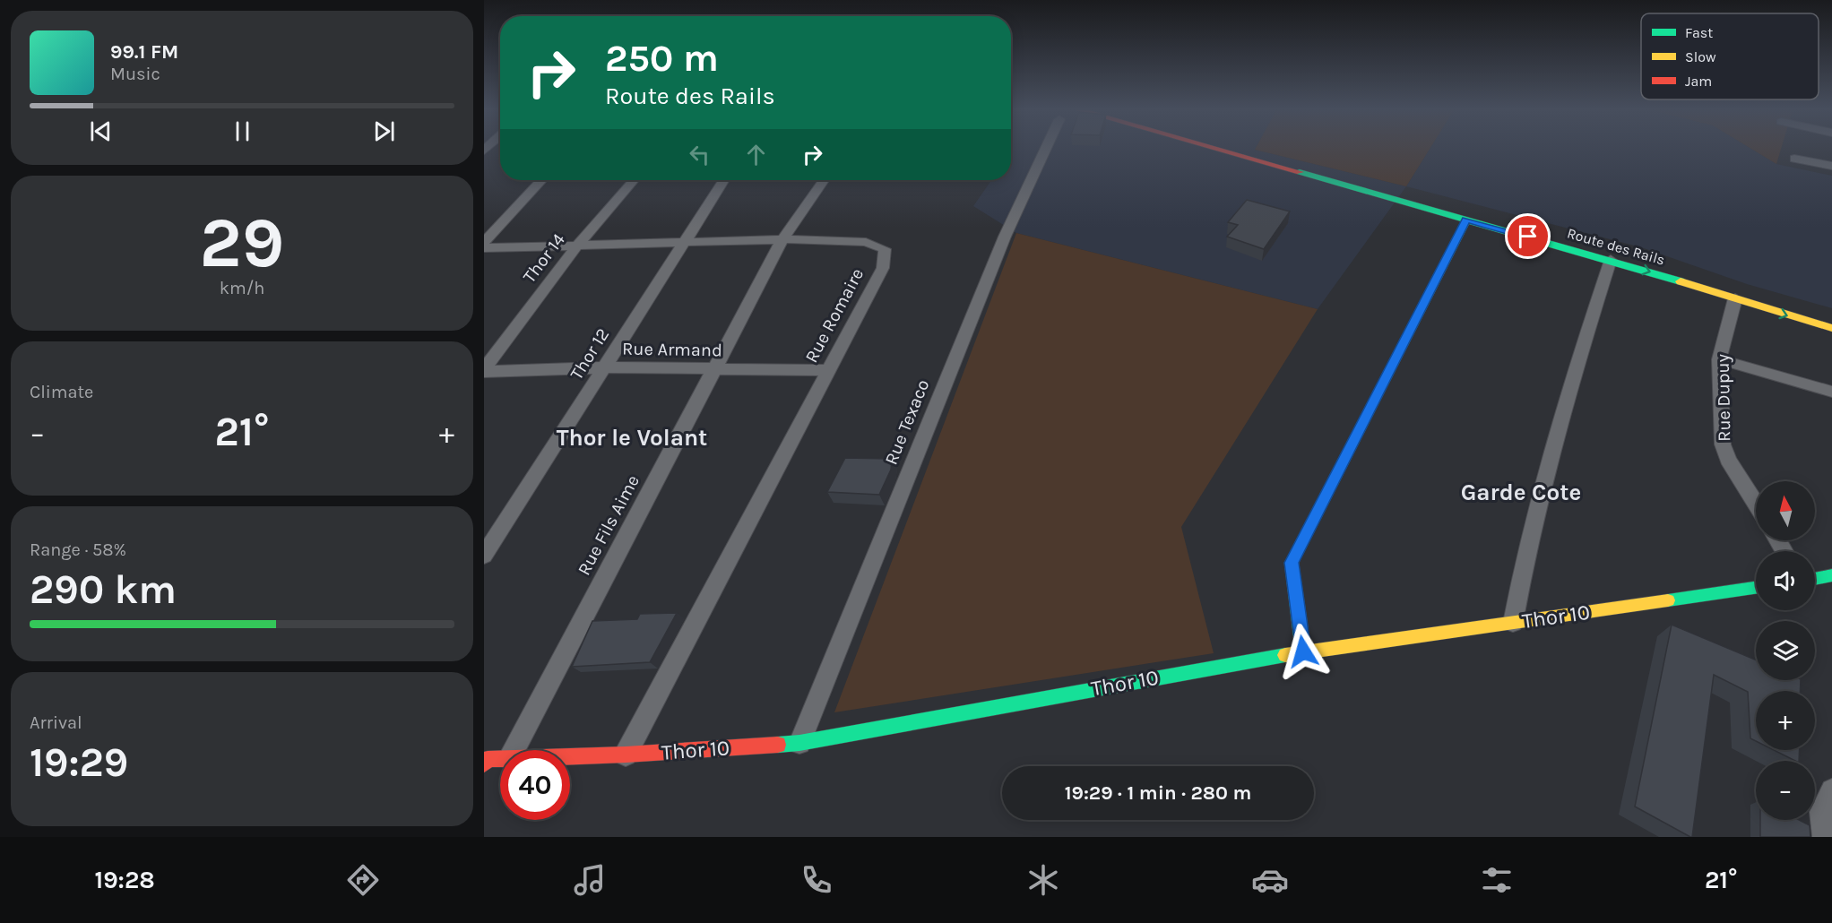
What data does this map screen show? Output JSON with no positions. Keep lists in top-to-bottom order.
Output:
{
  "streets": {
    "main road": ["Route des Rails", "Thor 10"],
    "street": [
      "Thor 14",
      "Rue Romaire",
      "Rue Armand",
      "Thor 12",
      "Rue Dupuy",
      "Rue Texaco",
      "Rue Fils Aime"
    ]
  },
  "crossings": [
    ["Route des Rails", "Rue Dupuy"],
    ["Thor 14", "Rue Romaire"],
    ["Thor 14", "Rue Armand"],
    ["Rue Romaire", "Rue Armand"],
    ["Rue Romaire", "Thor 12"],
    ["Rue Romaire", "Rue Fils Aime"],
    ["Rue Romaire", "Thor 10"],
    ["Rue Armand", "Thor 12"],
    ["Rue Armand", "Rue Fils Aime"],
    ["Rue Texaco", "Thor 10"],
    ["Rue Fils Aime", "Thor 10"]
  ],
  "districts": ["Thor le Volant", "Garde Cote"],
  "legend": ["Fast", "Slow", "Jam"],
  "north": "top",
  "page": {
    "turn": ["250 m", "Route des Rails"],
    "song": ["99.1 FM", "Music"],
    "tile": [
      ["29", "km/h"],
      "Climate",
      ["Range · 58%", "290 km"],
      ["Arrival", "19:29"]
    ],
    "heat": ["−", "21°", "+"],
    "map_buttons": ["+", "−"],
    "limit": "40",
    "trip": "19:29 · 1 min · 280 m",
    "tabs": ["19:28", "21°"]
  }
}
